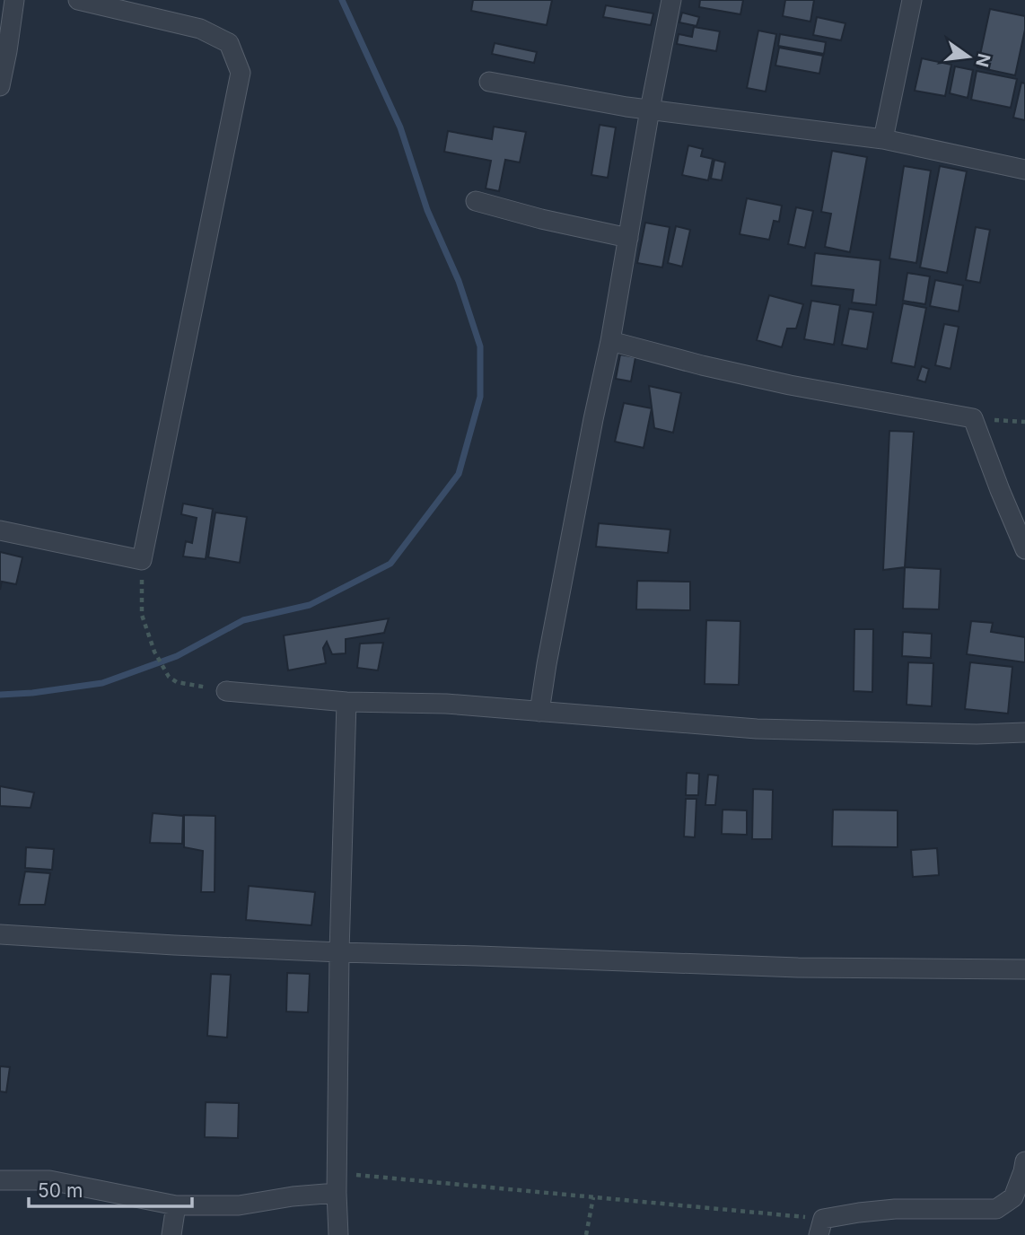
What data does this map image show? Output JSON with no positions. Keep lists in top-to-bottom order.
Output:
{
  "scale_bar": "50 m",
  "north": "right"
}
